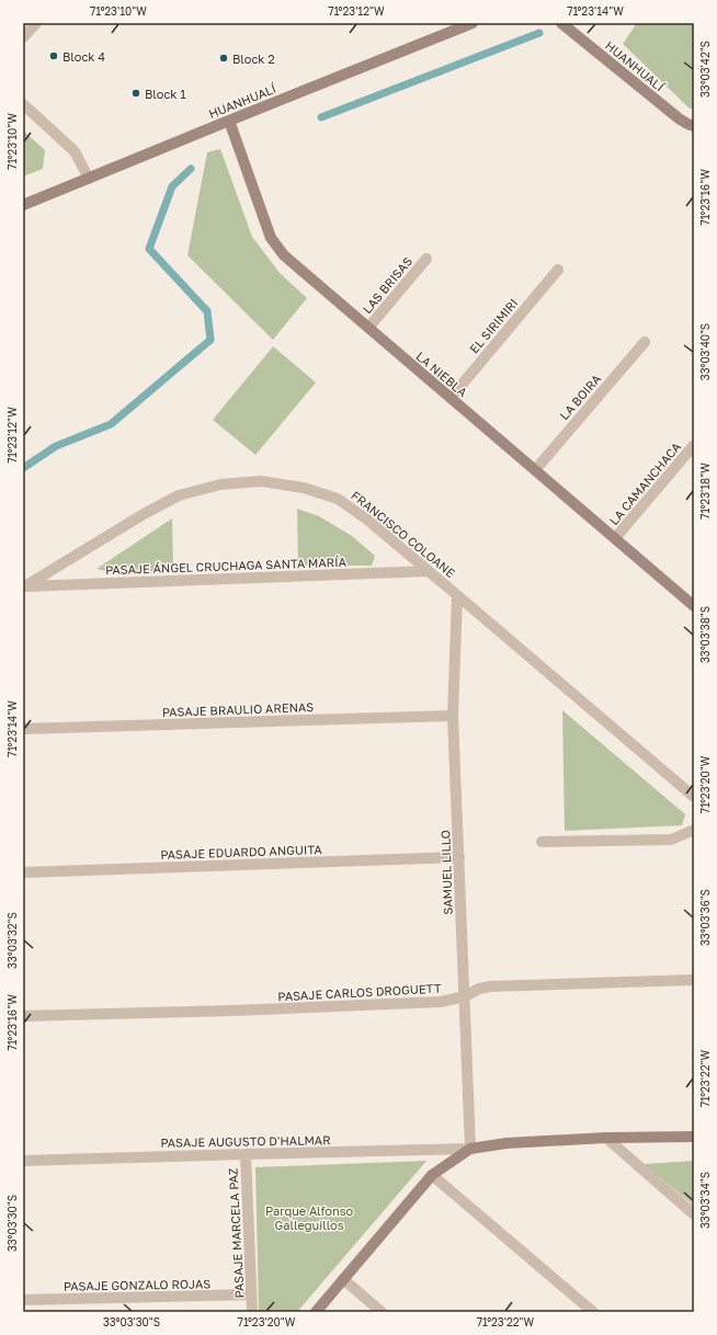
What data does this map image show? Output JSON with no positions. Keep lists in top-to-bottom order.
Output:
{
  "streets": {
    "street": [
      "HUANHUALÍ",
      "LAS BRISAS",
      "EL SIRIMIRI",
      "LA NIEBLA",
      "LA BOIRA",
      "LA CAMANCHACA",
      "FRANCISCO COLOANE",
      "PASAJE ÁNGEL CRUCHAGA SANTA MARÍA",
      "PASAJE BRAULIO ARENAS",
      "PASAJE EDUARDO ANGUITA",
      "SAMUEL LILLO",
      "PASAJE CARLOS DROGUETT",
      "PASAJE AUGUSTO D'HALMAR",
      "PASAJE MARCELA PAZ",
      "PASAJE GONZALO ROJAS"
    ]
  },
  "crossings": [
    ["HUANHUALÍ", "LA NIEBLA"],
    ["LAS BRISAS", "LA NIEBLA"],
    ["EL SIRIMIRI", "LA NIEBLA"],
    ["LA NIEBLA", "LA BOIRA"],
    ["LA NIEBLA", "LA CAMANCHACA"],
    ["FRANCISCO COLOANE", "PASAJE ÁNGEL CRUCHAGA SANTA MARÍA"],
    ["FRANCISCO COLOANE", "SAMUEL LILLO"],
    ["PASAJE BRAULIO ARENAS", "SAMUEL LILLO"],
    ["PASAJE EDUARDO ANGUITA", "SAMUEL LILLO"],
    ["SAMUEL LILLO", "PASAJE CARLOS DROGUETT"],
    ["SAMUEL LILLO", "PASAJE AUGUSTO D'HALMAR"],
    ["PASAJE AUGUSTO D'HALMAR", "PASAJE MARCELA PAZ"],
    ["PASAJE MARCELA PAZ", "PASAJE GONZALO ROJAS"]
  ],
  "parks": ["Parque Alfonso Galleguillos"],
  "places": ["Block 4", "Block 2", "Block 1"],
  "coordinates": [
    "71°23'10\"W",
    "71°23'12\"W",
    "71°23'14\"W",
    "33°03'42\"S",
    "71°23'16\"W",
    "33°03'40\"S",
    "71°23'18\"W",
    "33°03'38\"S",
    "71°23'20\"W",
    "33°03'36\"S",
    "33°03'32\"S",
    "71°23'22\"W",
    "33°03'34\"S",
    "33°03'30\"S"
  ]
}
